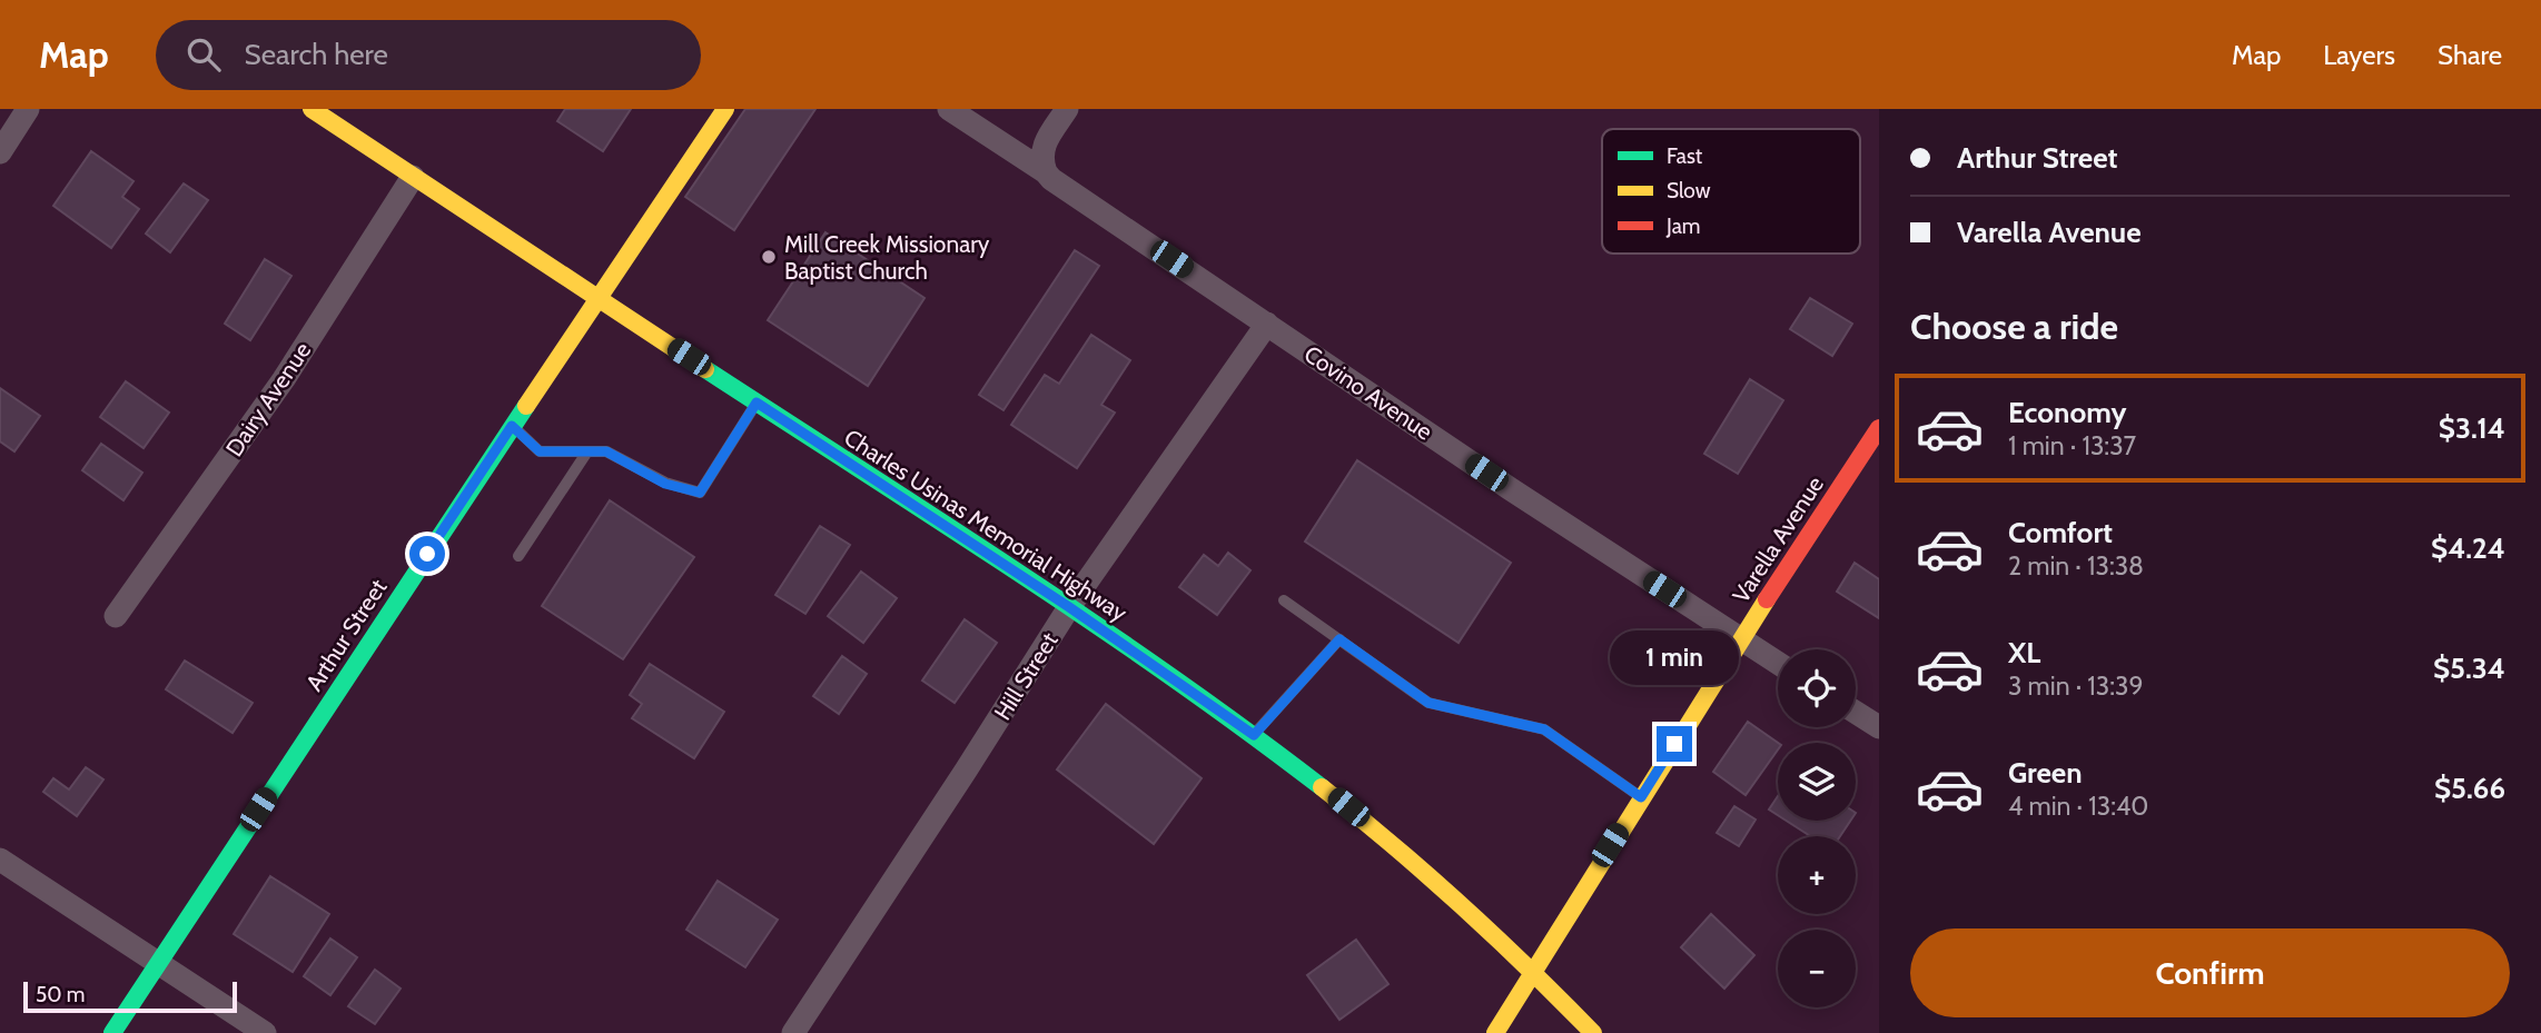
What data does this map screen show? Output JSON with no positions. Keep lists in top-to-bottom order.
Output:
{
  "streets": {
    "main road": ["Charles Usinas Memorial Highway", "Varella Avenue", "Arthur Street"],
    "street": ["Covino Avenue", "Dairy Avenue", "Hill Street"]
  },
  "crossings": [
    ["Covino Avenue", "Varella Avenue"],
    ["Covino Avenue", "Hill Street"],
    ["Dairy Avenue", "Charles Usinas Memorial Highway"],
    ["Charles Usinas Memorial Highway", "Varella Avenue"],
    ["Charles Usinas Memorial Highway", "Arthur Street"],
    ["Charles Usinas Memorial Highway", "Hill Street"]
  ],
  "places": ["Mill Creek Missionary Baptist Church"],
  "legend": ["Fast", "Slow", "Jam"],
  "scale_bar": "50 m",
  "page": {
    "header": "Map",
    "search": "Search here",
    "nav": ["Map", "Layers", "Share"],
    "banner": ["Arthur Street", "Varella Avenue"],
    "heading": "Choose a ride",
    "list": [
      {
        "name": "Economy",
        "note": "1 min · 13:37",
        "value": "$3.14"
      },
      {
        "name": "Comfort",
        "note": "2 min · 13:38",
        "value": "$4.24"
      },
      {
        "name": "XL",
        "note": "3 min · 13:39",
        "value": "$5.34"
      },
      {
        "name": "Green",
        "note": "4 min · 13:40",
        "value": "$5.66"
      }
    ],
    "bubble": "1 min",
    "map_buttons": ["+", "−"],
    "buttons": "Confirm",
    "scale": "50 m"
  }
}
